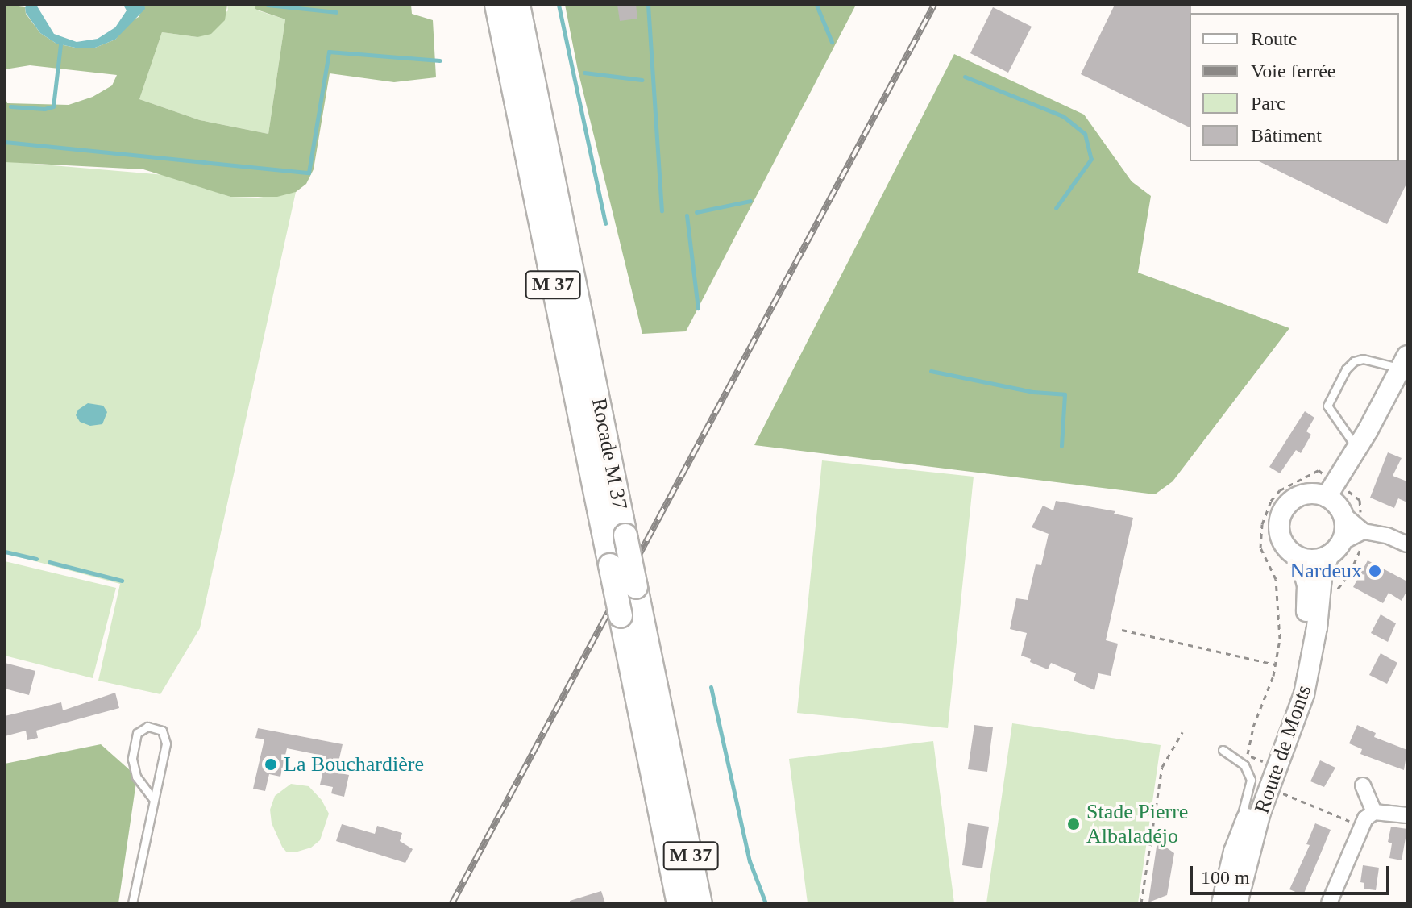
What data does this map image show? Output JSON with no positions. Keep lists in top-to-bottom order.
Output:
{
  "streets": {
    "highway": ["M 37", "Rocade M 37"],
    "main road": ["Route de Monts"]
  },
  "places": ["Nardeux", "La Bouchardière", "Stade Pierre Albaladéjo"],
  "legend": [
    "Route",
    "Voie ferrée",
    "Parc",
    "Bâtiment"
  ],
  "scale_bar": "100 m"
}
